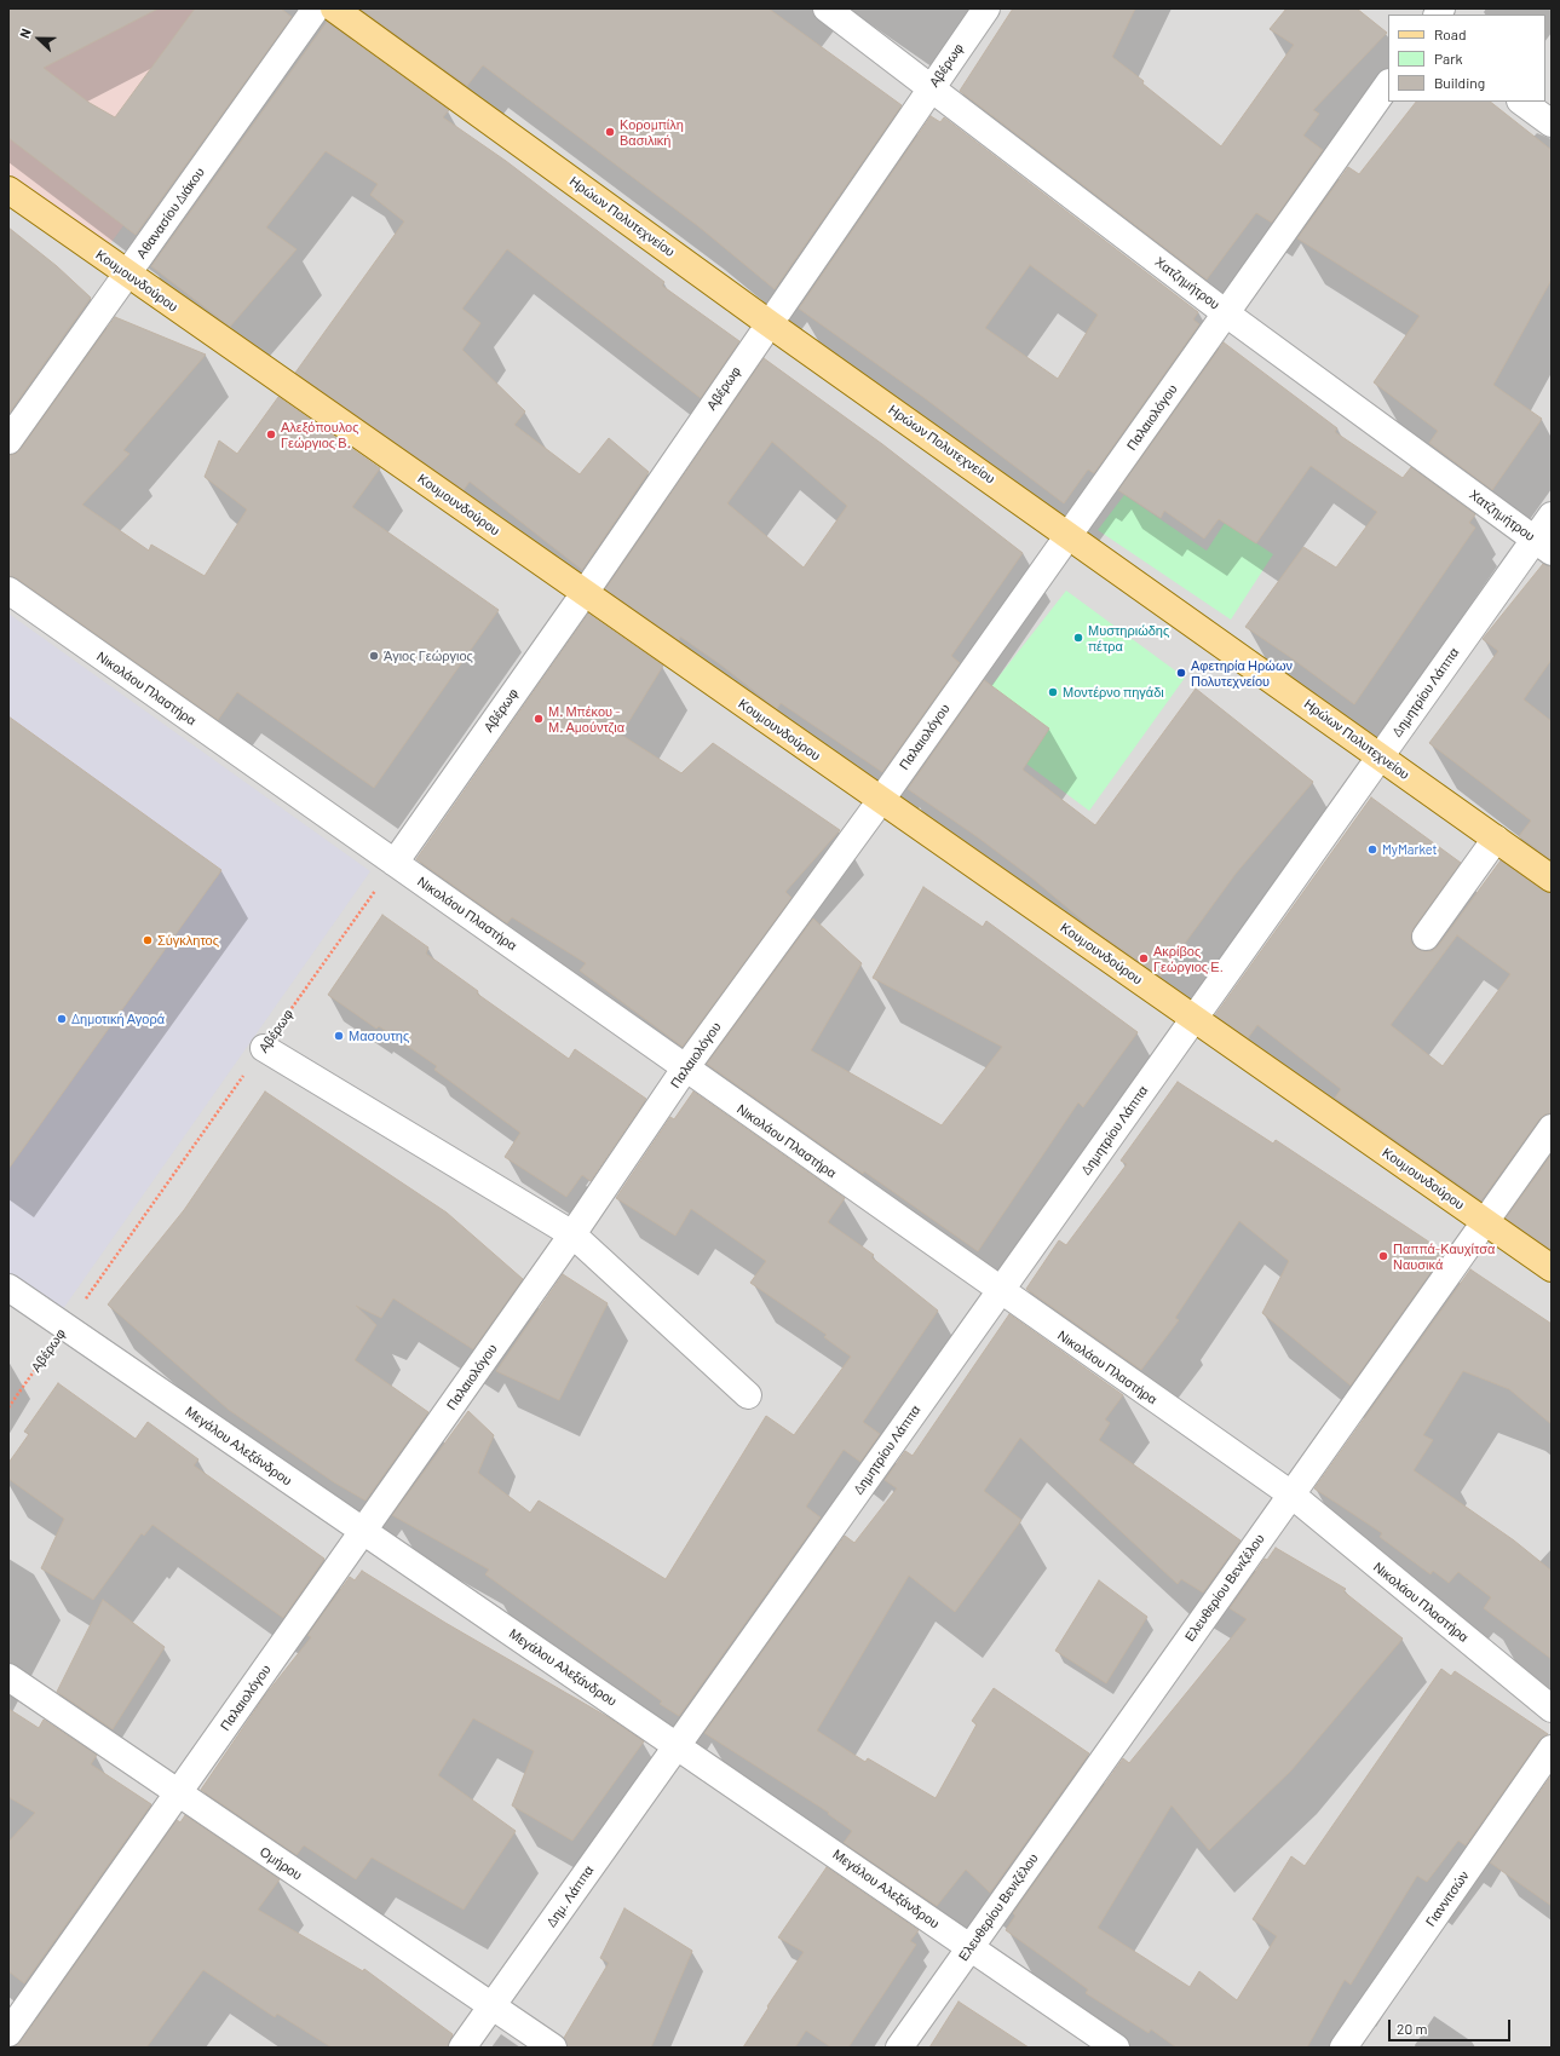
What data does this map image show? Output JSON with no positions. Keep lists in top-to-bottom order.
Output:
{
  "streets": {
    "main road": ["Ηρώων Πολυτεχνείου", "Κουμουνδούρου"],
    "street": [
      "Αβέρωφ",
      "Αθανασίου Διάκου",
      "Χατζημήτρου",
      "Παλαιολόγου",
      "Νικολάου Πλαστήρα",
      "Δημητρίου Λάππα",
      "Μεγάλου Αλεξάνδρου",
      "Ελευθερίου Βενιζέλου",
      "Ομήρου",
      "Δημ. Λάππα",
      "Γιαννιτσών"
    ]
  },
  "crossings": [
    ["Αβέρωφ", "Ηρώων Πολυτεχνείου"],
    ["Αβέρωφ", "Κουμουνδούρου"],
    ["Αβέρωφ", "Χατζημήτρου"],
    ["Αβέρωφ", "Νικολάου Πλαστήρα"],
    ["Αβέρωφ", "Μεγάλου Αλεξάνδρου"],
    ["Αθανασίου Διάκου", "Κουμουνδούρου"],
    ["Ηρώων Πολυτεχνείου", "Παλαιολόγου"],
    ["Ηρώων Πολυτεχνείου", "Δημητρίου Λάππα"],
    ["Κουμουνδούρου", "Παλαιολόγου"],
    ["Κουμουνδούρου", "Δημητρίου Λάππα"],
    ["Κουμουνδούρου", "Ελευθερίου Βενιζέλου"],
    ["Χατζημήτρου", "Παλαιολόγου"],
    ["Χατζημήτρου", "Δημητρίου Λάππα"],
    ["Παλαιολόγου", "Νικολάου Πλαστήρα"],
    ["Παλαιολόγου", "Μεγάλου Αλεξάνδρου"],
    ["Παλαιολόγου", "Ομήρου"],
    ["Νικολάου Πλαστήρα", "Δημητρίου Λάππα"],
    ["Νικολάου Πλαστήρα", "Ελευθερίου Βενιζέλου"],
    ["Δημητρίου Λάππα", "Μεγάλου Αλεξάνδρου"],
    ["Δημητρίου Λάππα", "Δημ. Λάππα"],
    ["Μεγάλου Αλεξάνδρου", "Ελευθερίου Βενιζέλου"],
    ["Μεγάλου Αλεξάνδρου", "Δημ. Λάππα"],
    ["Ομήρου", "Δημ. Λάππα"]
  ],
  "places": [
    "Κορομπίλη Βασιλική",
    "Αλεξόπουλος Γεώργιος Β.",
    "Μυστηριώδης πέτρα",
    "Άγιος Γεώργιος",
    "Αφετηρία Ηρώων Πολυτεχνείου",
    "Μοντέρνο πηγάδι",
    "Μ. Μπέκου - Μ. Αμούντζια",
    "MyMarket",
    "Σύγκλητος",
    "Ακρίβος Γεώργιος Ε.",
    "Δημοτική Αγορά",
    "Μασουτης",
    "Παππά-Καυχίτσα Ναυσικά"
  ],
  "legend": ["Road", "Park", "Building"],
  "scale_bar": "20 m",
  "north": "left"
}
